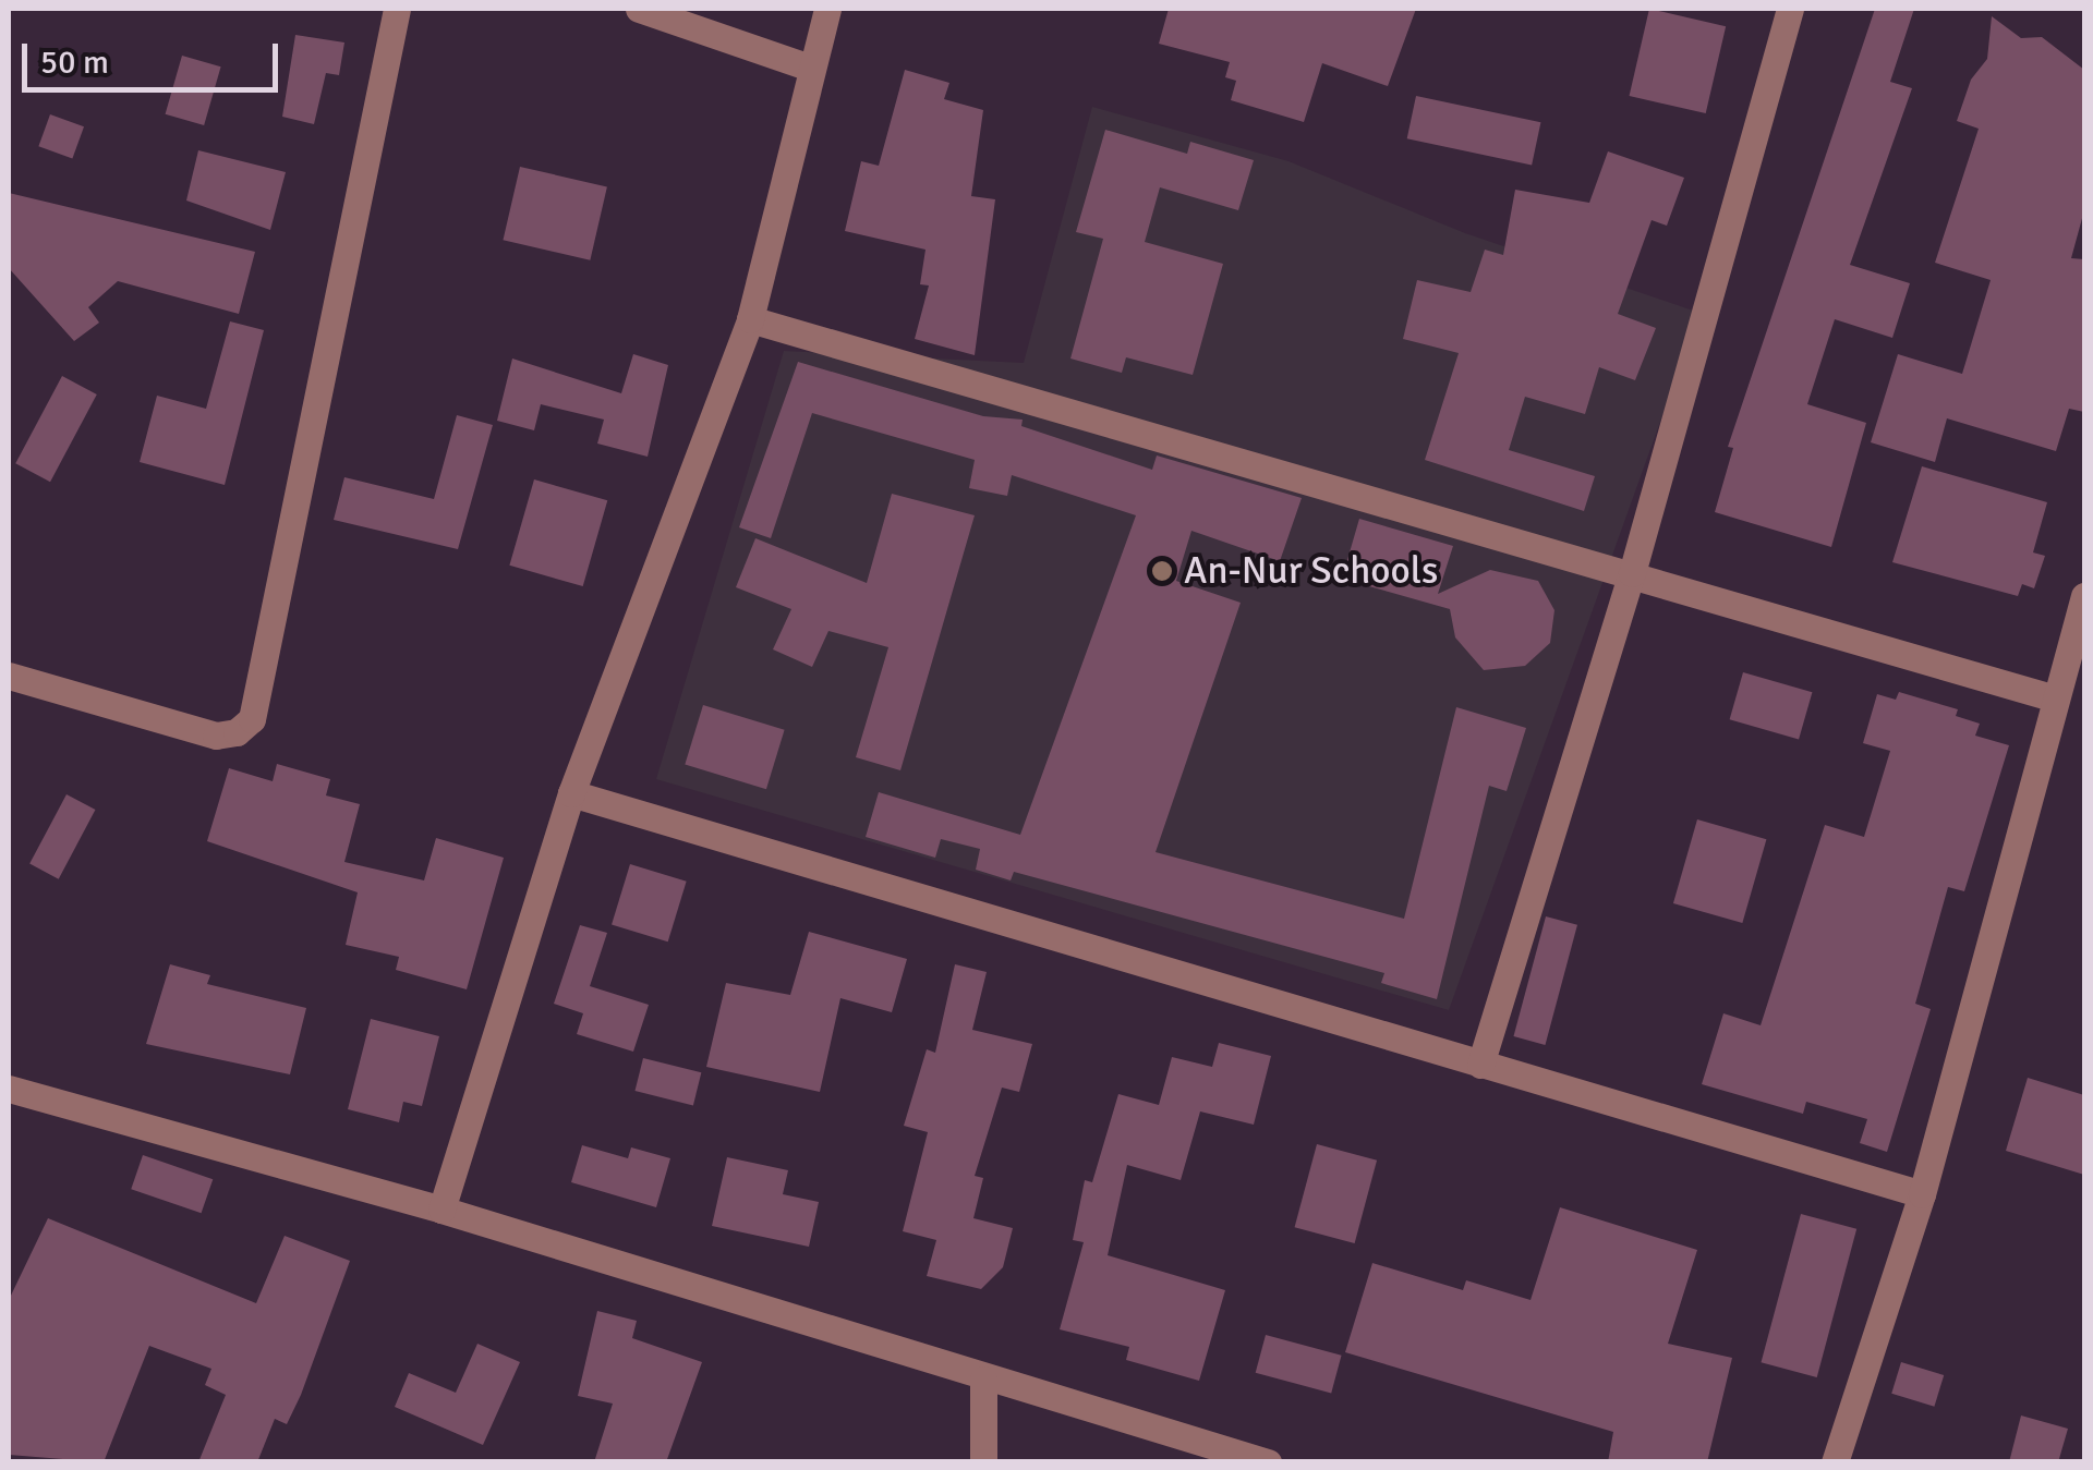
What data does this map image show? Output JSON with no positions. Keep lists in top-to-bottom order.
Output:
{
  "places": ["An-Nur Schools"],
  "scale_bar": "50 m"
}
